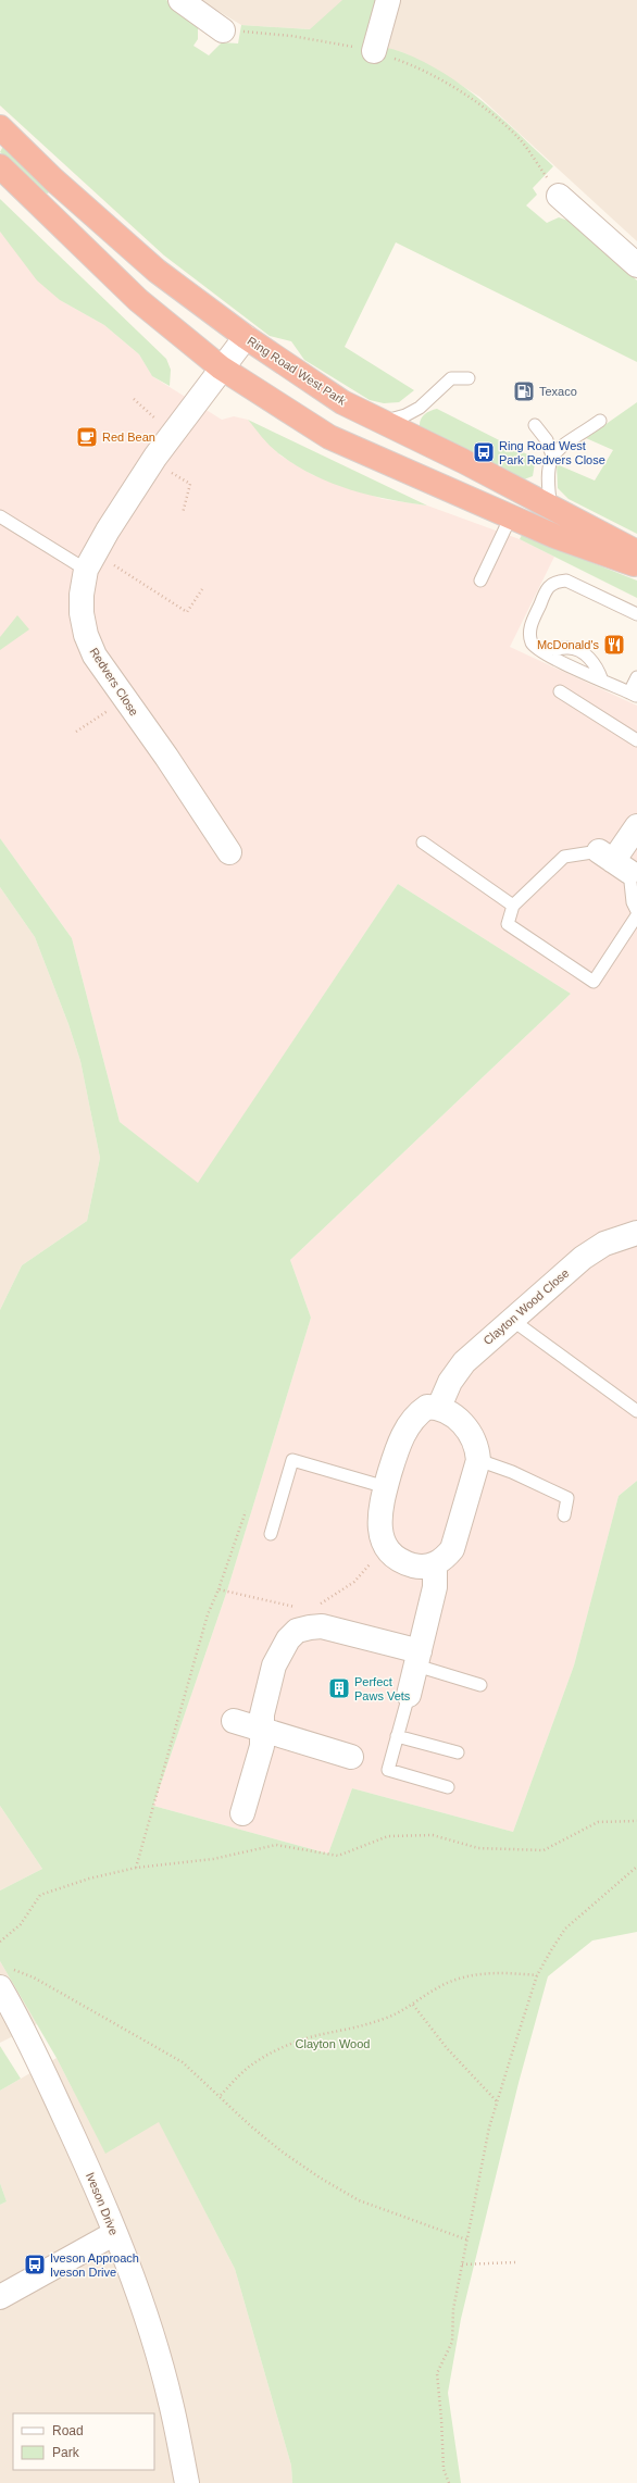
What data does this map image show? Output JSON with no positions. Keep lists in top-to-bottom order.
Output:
{
  "streets": {
    "highway": ["Ring Road West Park"],
    "street": ["Redvers Close", "Clayton Wood Close", "Iveson Drive"]
  },
  "crossings": [
    ["Ring Road West Park", "Redvers Close"]
  ],
  "parks": ["Clayton Wood"],
  "places": {
    "fuel station": ["Texaco"],
    "cafe": ["Red Bean"],
    "bus stop": ["Ring Road West Park Redvers Close", "Iveson Approach Iveson Drive"],
    "restaurant": ["McDonald's"],
    "building": ["Perfect Paws Vets"]
  },
  "legend": ["Road", "Park"]
}
